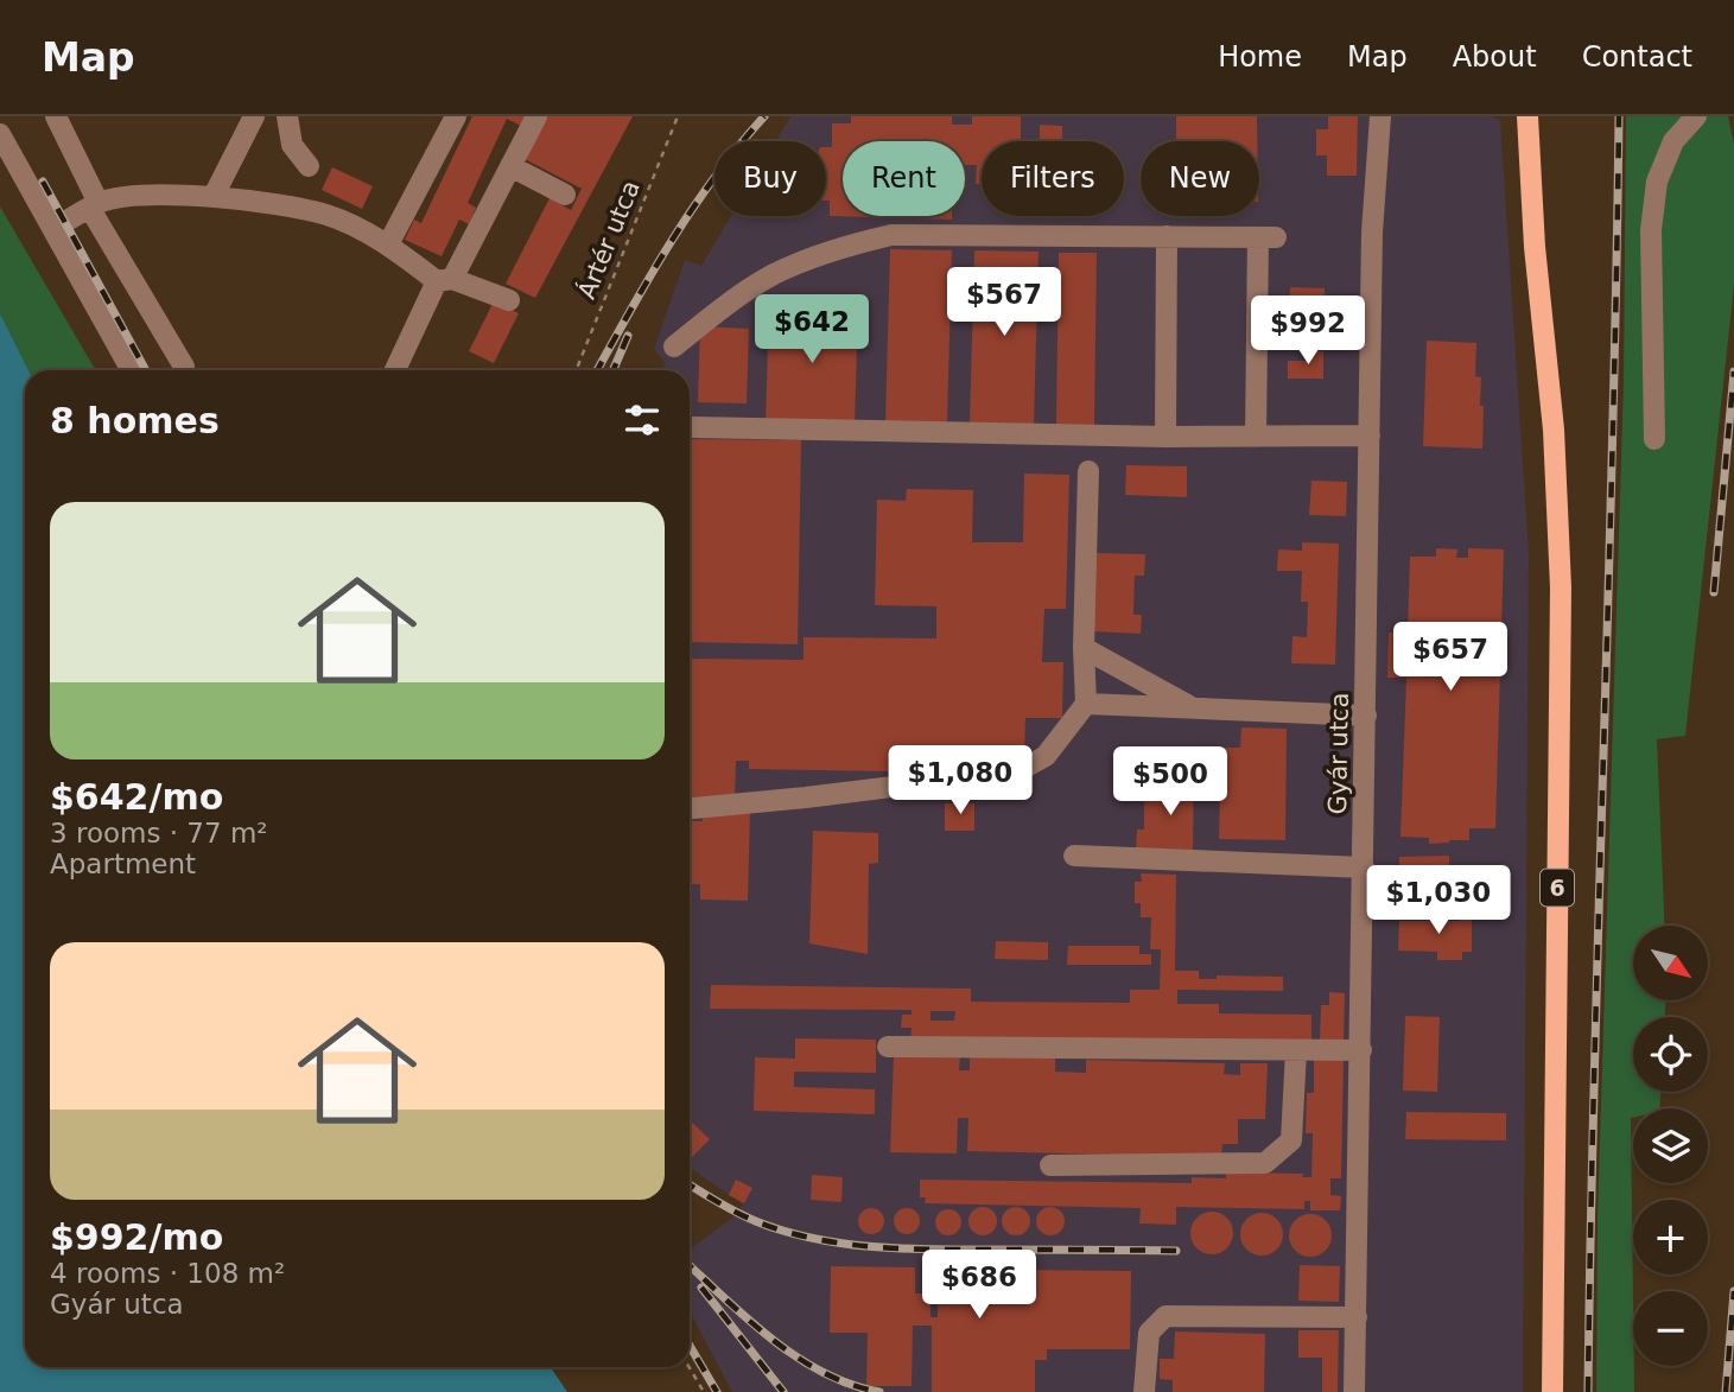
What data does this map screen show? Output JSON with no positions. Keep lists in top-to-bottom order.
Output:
{
  "streets": {
    "main road": ["6"],
    "street": ["Gyár utca"],
    "path": ["Ártér utca"]
  },
  "north": "bottom right",
  "page": {
    "header": "Map",
    "nav": [
      "Home",
      "Map",
      "About",
      "Contact"
    ],
    "chip": [
      "Buy",
      "Rent",
      "Filters",
      "New"
    ],
    "price": [
      "$567",
      "$642",
      "$992",
      "$657",
      "$1,080",
      "$500",
      "$1,030",
      "$686"
    ],
    "heading": "8 homes",
    "list": [
      {
        "name": "$642/mo",
        "note": "3 rooms · 77 m² · Apartment"
      },
      {
        "name": "$992/mo",
        "note": "4 rooms · 108 m² · Gyár utca"
      }
    ],
    "map_buttons": ["+", "−"]
  }
}
